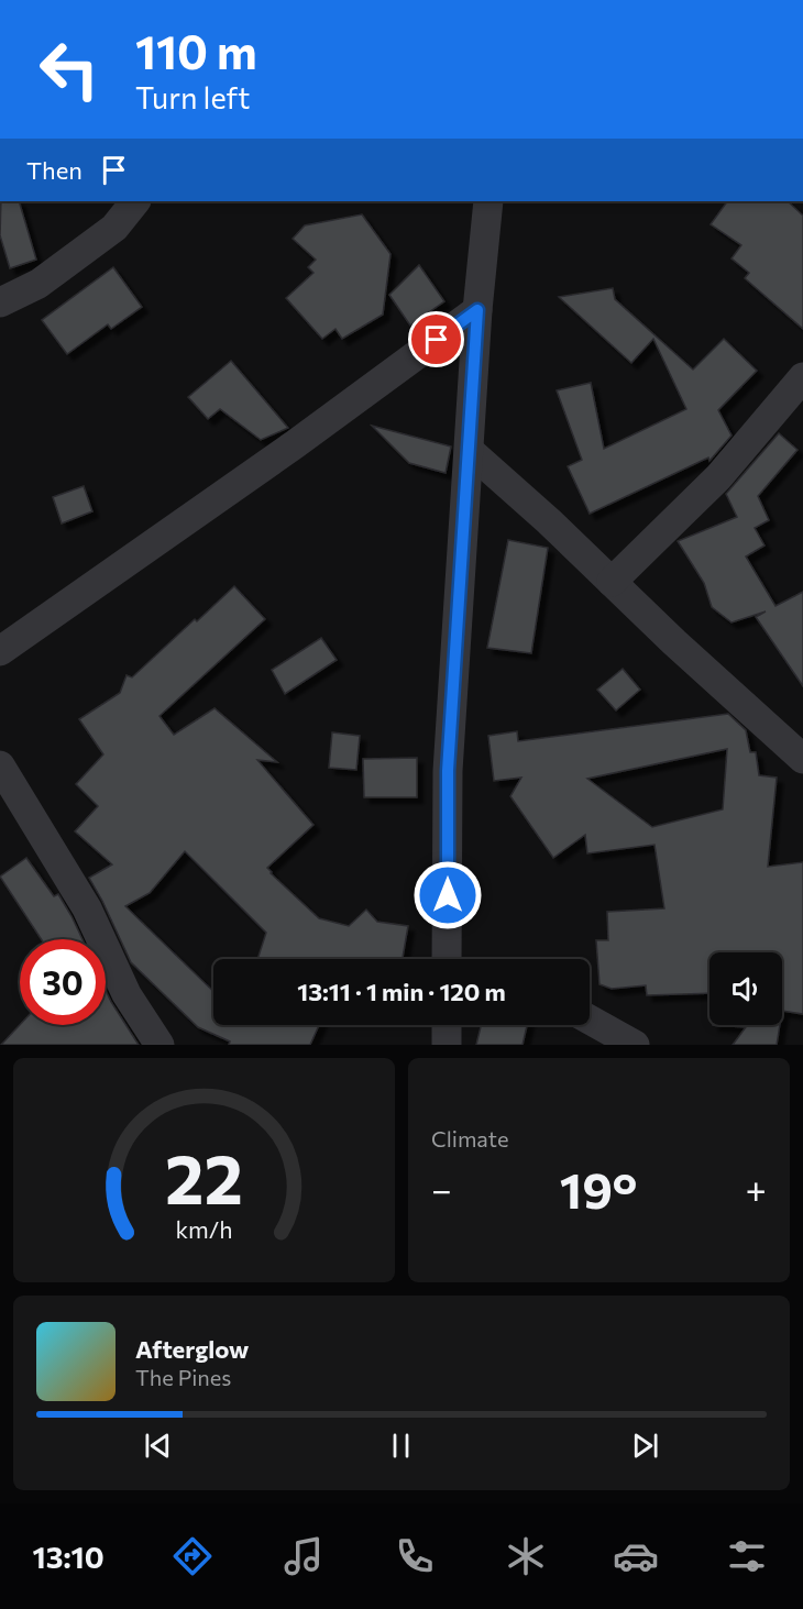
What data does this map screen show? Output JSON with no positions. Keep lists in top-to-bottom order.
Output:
{
  "page": {
    "turn": ["110 m", "Turn left"],
    "then": "Then",
    "limit": "30",
    "trip": "13:11 · 1 min · 120 m",
    "tile": "Climate",
    "heat": ["−", "19°", "+"],
    "song": ["Afterglow", "The Pines"],
    "tabs": "13:10",
    "gauge": ["22", "km/h"]
  }
}
